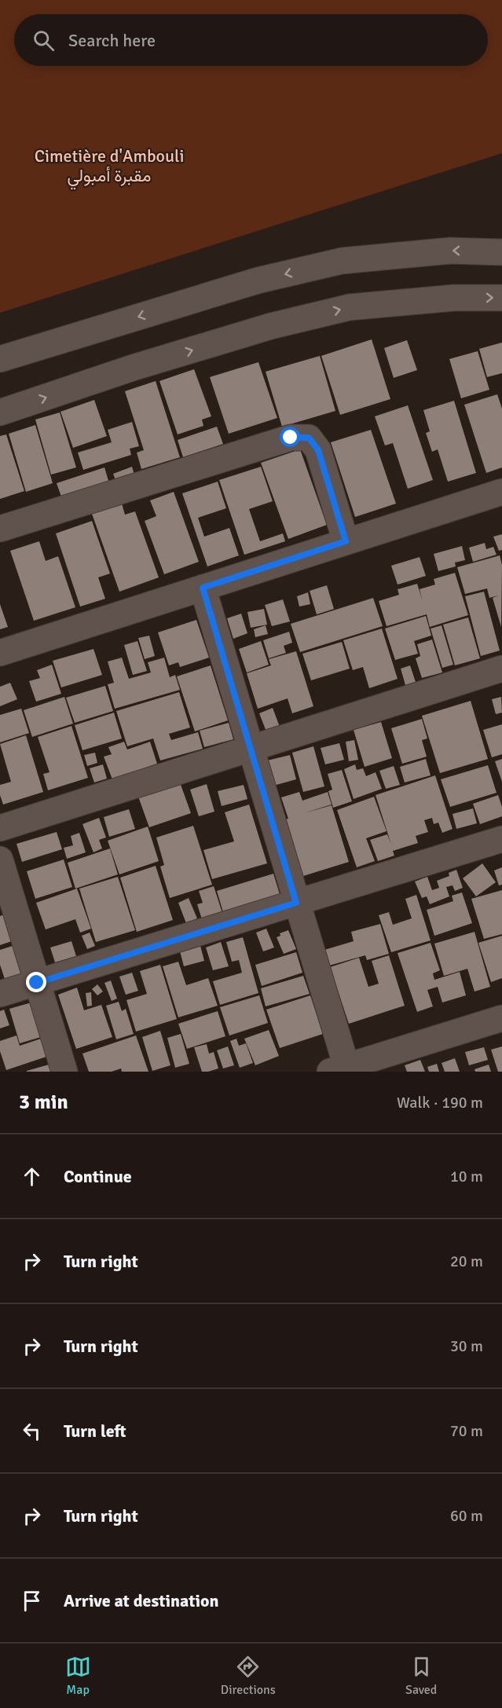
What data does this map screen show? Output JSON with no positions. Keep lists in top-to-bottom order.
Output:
{
  "parks": ["Cimetière d'Ambouli مقبرة أمبولي"],
  "page": {
    "search": "Search here",
    "heading": ["3 min", "Walk · 190 m"],
    "list": [
      ["Continue", "10 m"],
      ["Turn right", "20 m"],
      ["Turn right", "30 m"],
      ["Turn left", "70 m"],
      ["Turn right", "60 m"],
      "Arrive at destination"
    ],
    "nav": ["Map", "Directions", "Saved"]
  }
}
